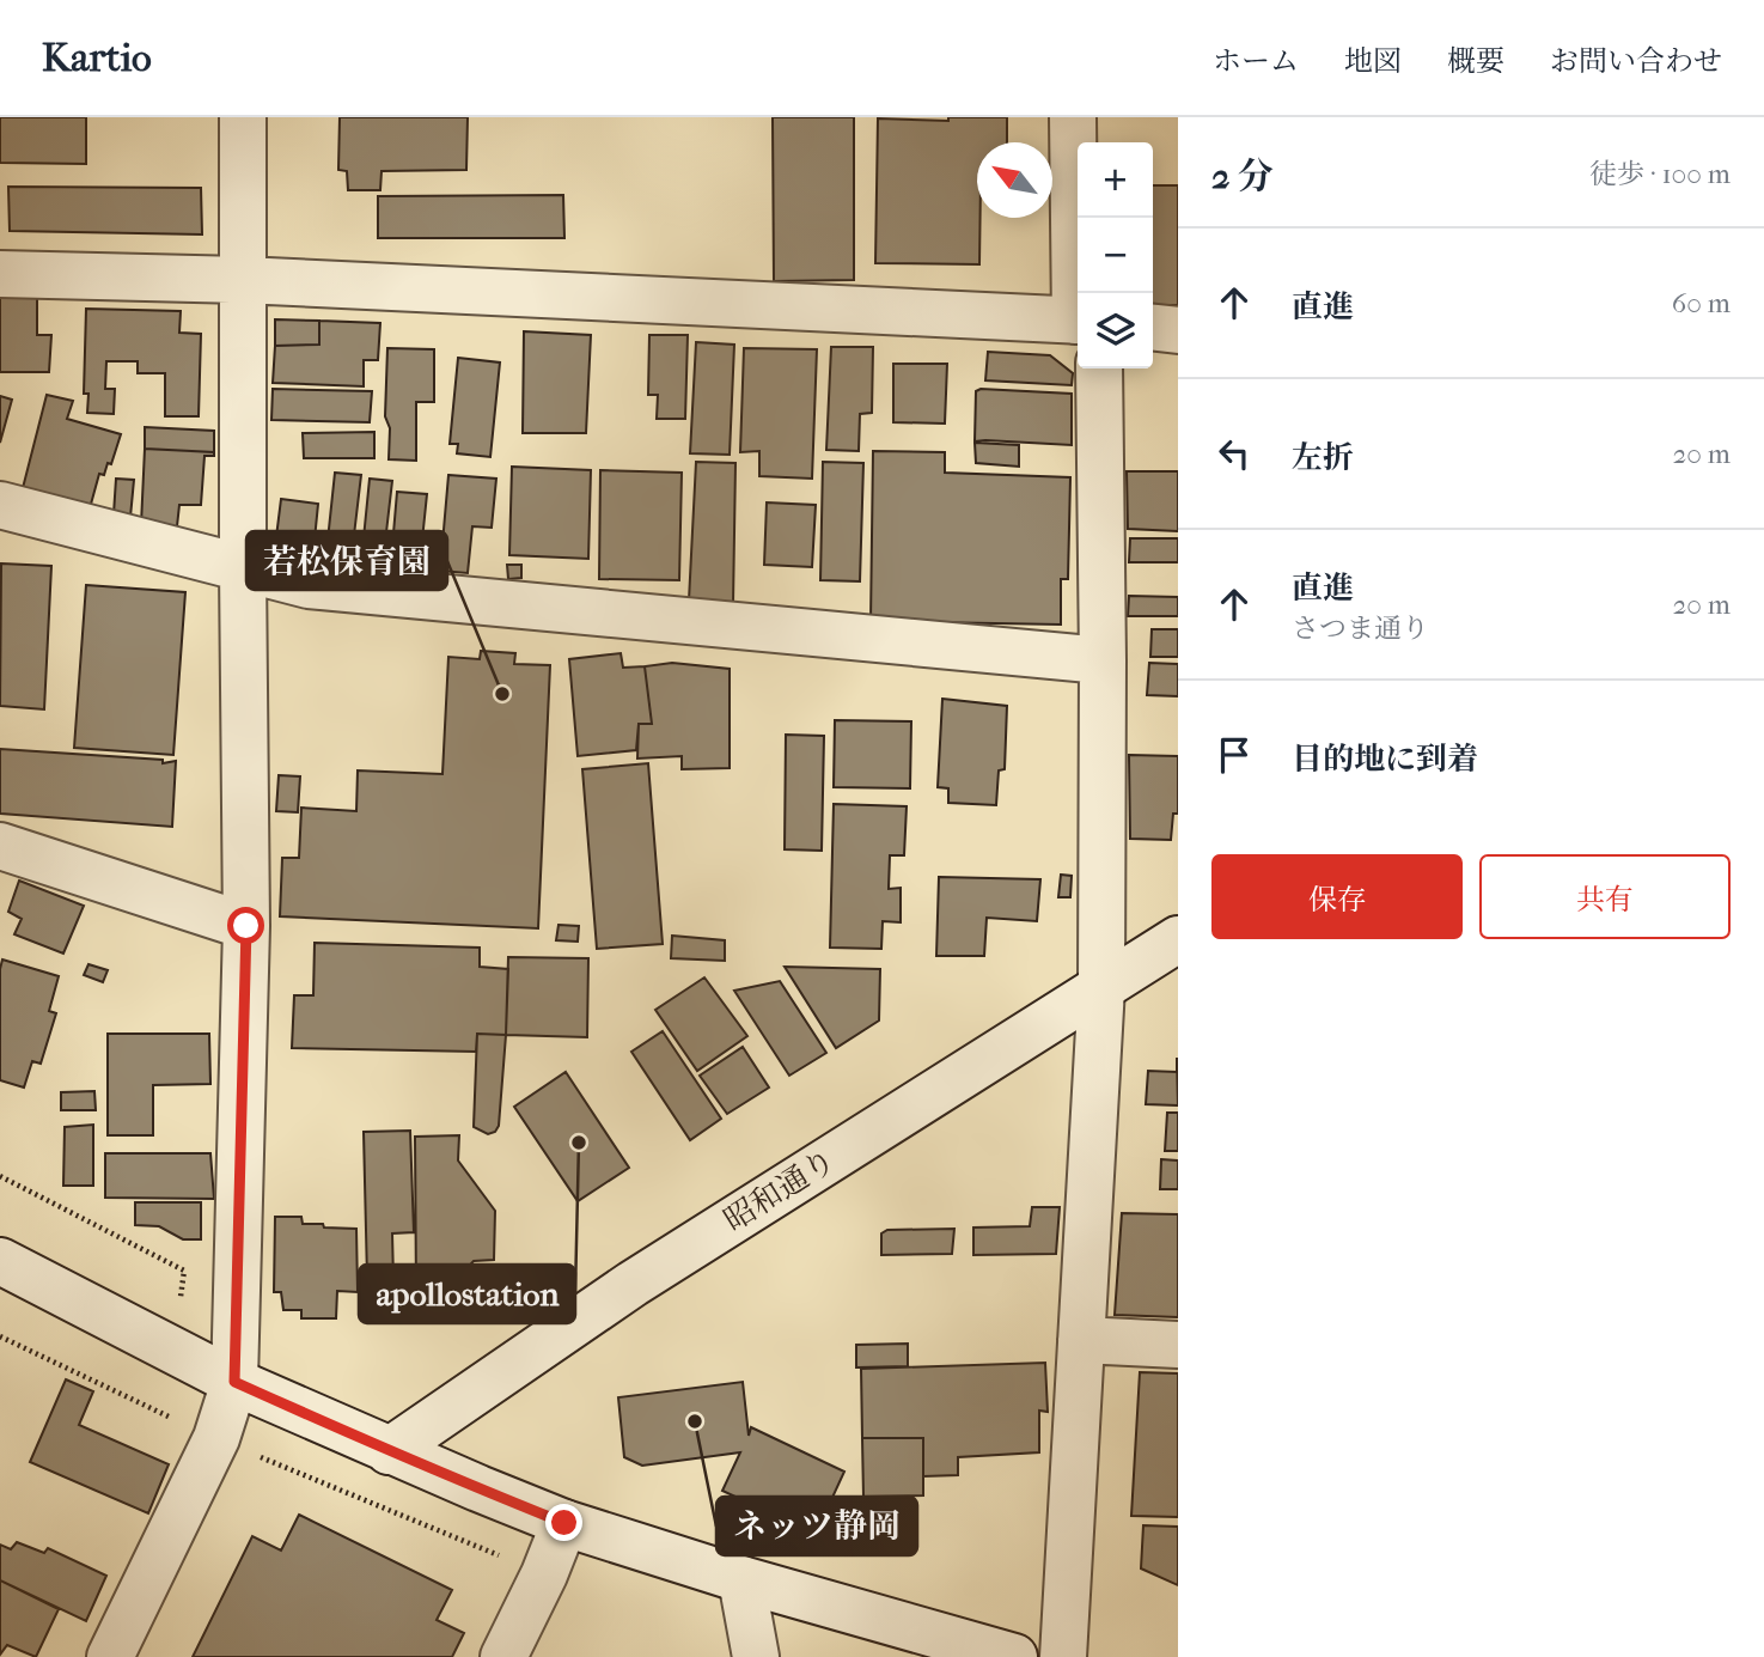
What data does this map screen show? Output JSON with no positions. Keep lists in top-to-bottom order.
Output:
{
  "streets": {
    "street": ["昭和通り"]
  },
  "places": ["若松保育園", "apollostation", "ネッツ静岡"],
  "north": "top left",
  "page": {
    "header": "Kartio",
    "nav": [
      "ホーム",
      "地図",
      "概要",
      "お問い合わせ"
    ],
    "heading": ["2 分", "徒歩 · 100 m"],
    "map_buttons": ["+", "−"],
    "list": [
      ["直進", "60 m"],
      ["左折", "20 m"],
      ["直進", "さつま通り", "20 m"],
      "目的地に到着"
    ],
    "buttons": ["保存", "共有"]
  }
}
